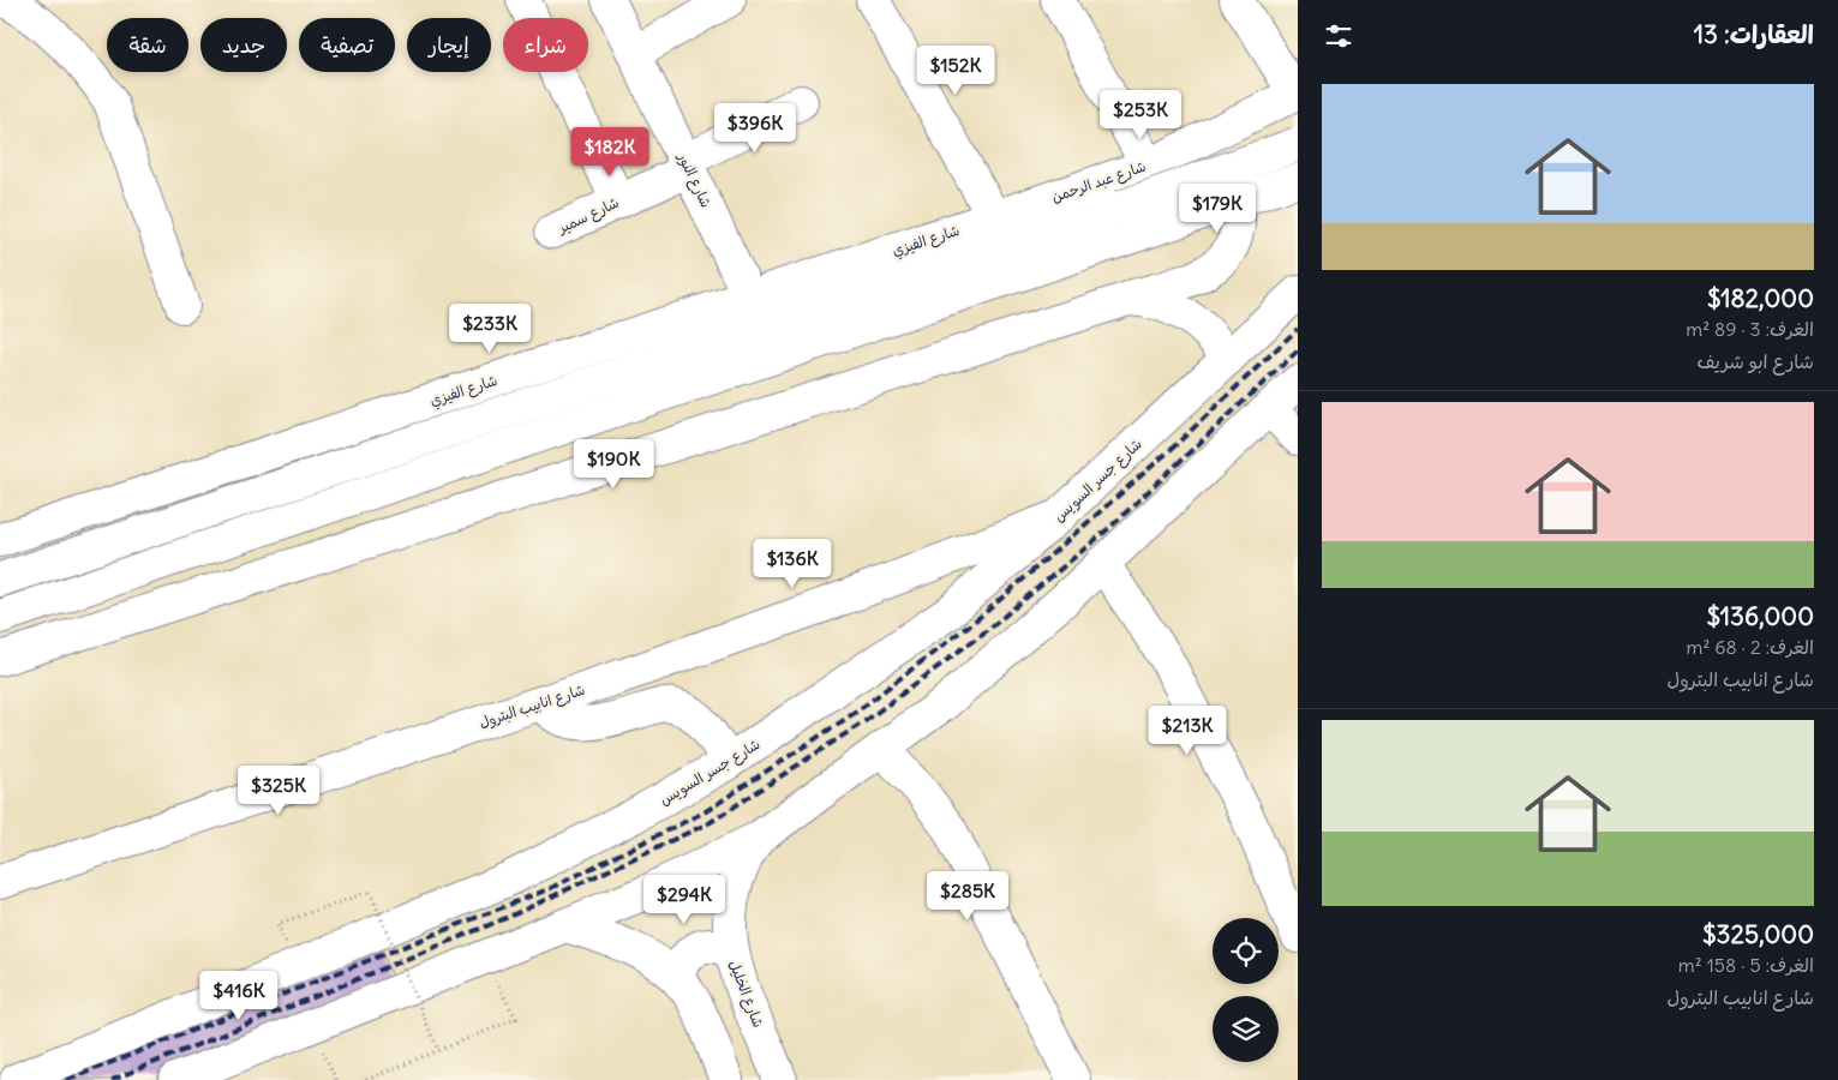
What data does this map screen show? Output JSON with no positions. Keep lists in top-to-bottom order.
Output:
{
  "streets": {
    "main road": [
      "شارع النور",
      "شارع عبد الرحمن",
      "شارع سمير",
      "شارع الفيزي",
      "شارع جسر السويس",
      "شارع انابيب البترول",
      "شارع الخليل"
    ]
  },
  "crossings": [
    ["شارع النور", "شارع سمير"],
    ["شارع النور", "شارع الفيزي"],
    ["شارع عبد الرحمن", "شارع الفيزي"],
    ["شارع جسر السويس", "شارع انابيب البترول"]
  ],
  "page": {
    "heading": "العقارات: 13",
    "chip": [
      "شراء",
      "إيجار",
      "تصفية",
      "جديد",
      "شقة"
    ],
    "price": [
      "$152K",
      "$253K",
      "$396K",
      "$182K",
      "$179K",
      "$233K",
      "$190K",
      "$136K",
      "$213K",
      "$325K",
      "$285K",
      "$294K",
      "$416K"
    ],
    "list": [
      {
        "name": "$182,000",
        "note": "الغرف: 3 · 89 m² · شارع ابو شريف"
      },
      {
        "name": "$136,000",
        "note": "الغرف: 2 · 68 m² · شارع انابيب البترول"
      },
      {
        "name": "$325,000",
        "note": "الغرف: 5 · 158 m² · شارع انابيب البترول"
      }
    ]
  }
}
